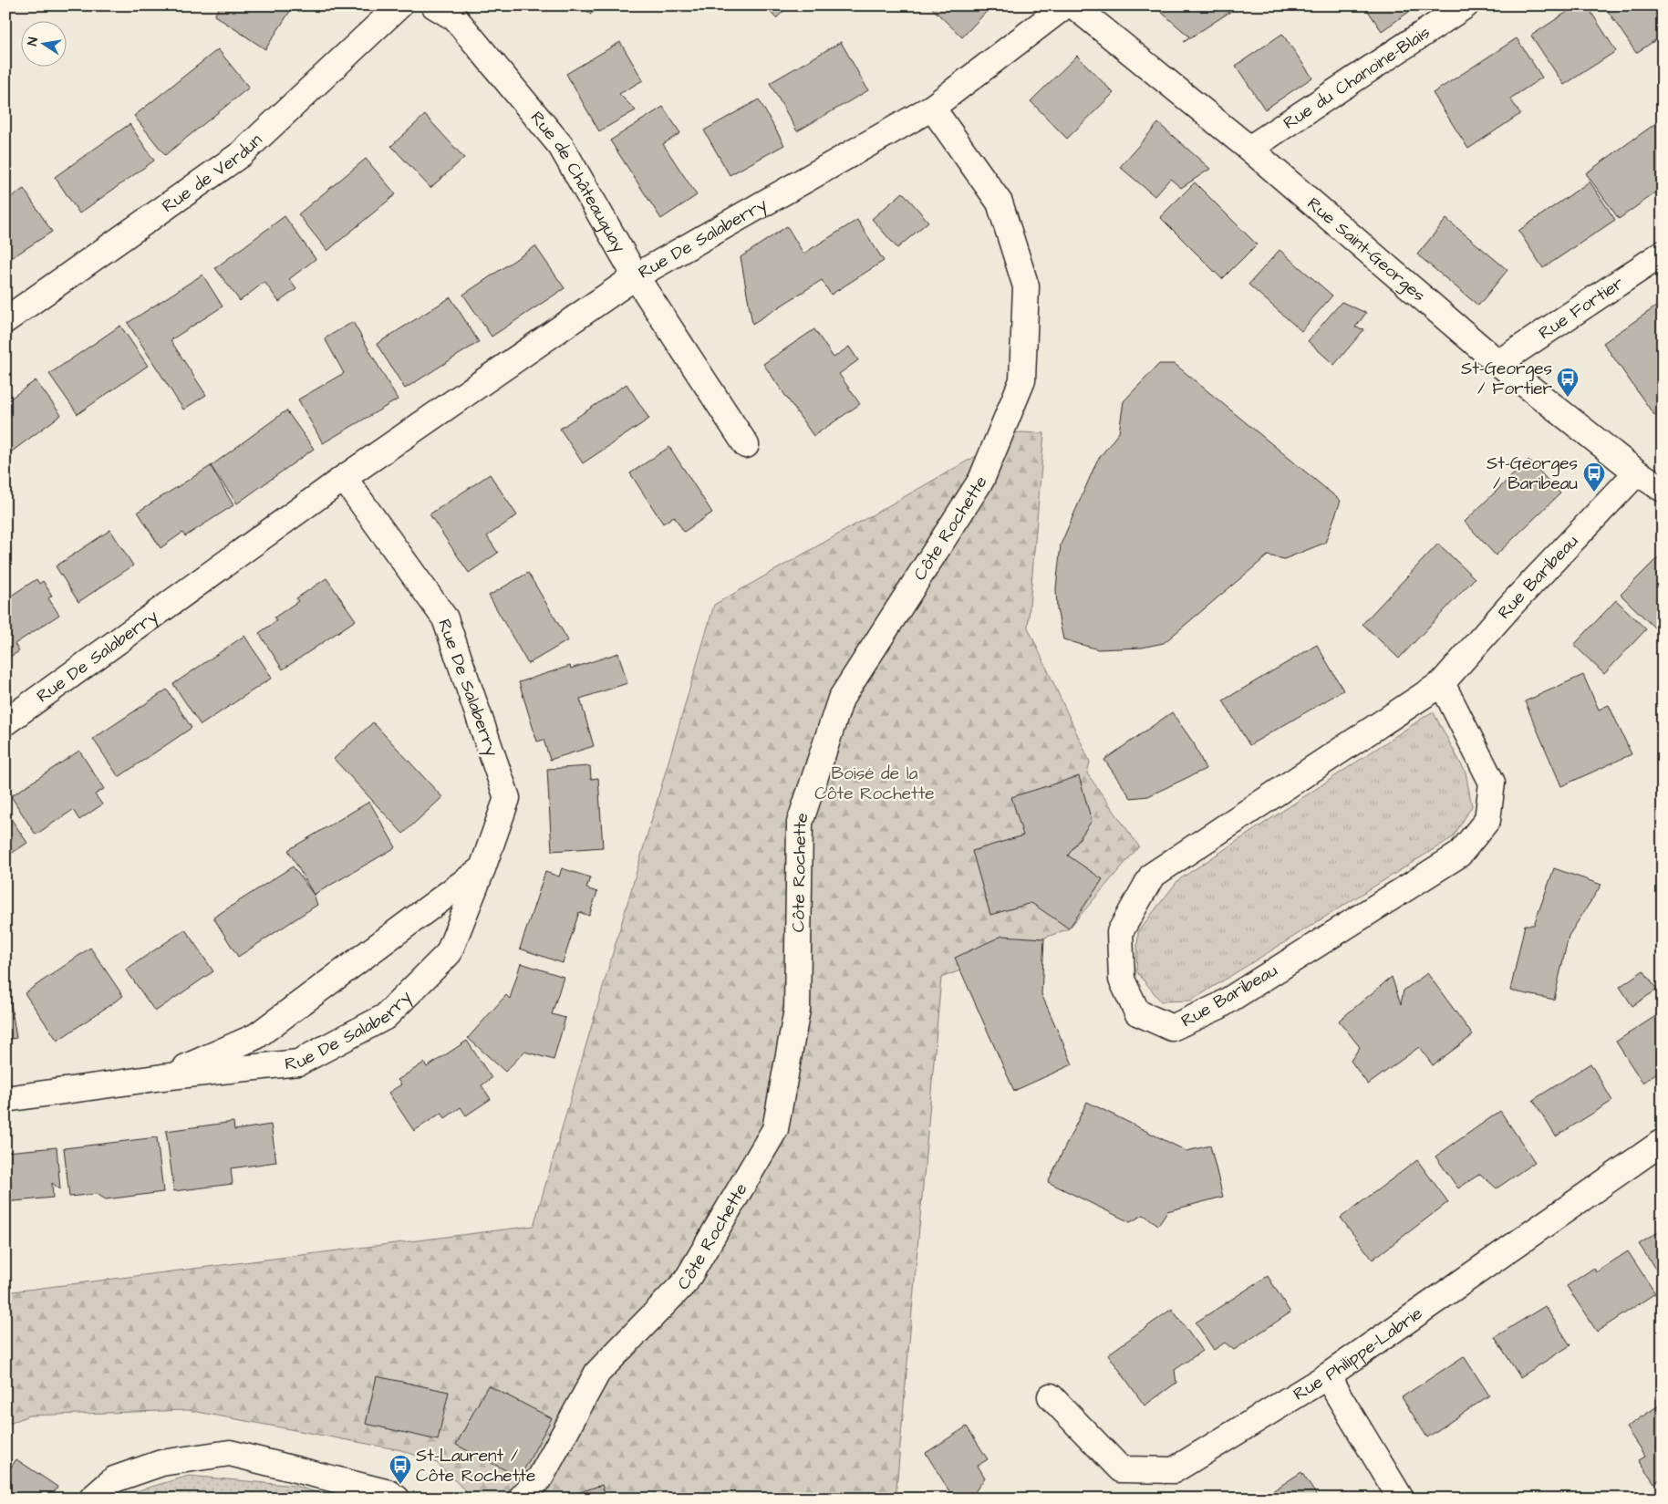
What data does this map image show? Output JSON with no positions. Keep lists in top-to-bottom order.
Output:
{
  "streets": {
    "street": [
      "Rue du Chanoine-Blais",
      "Rue de Verdun",
      "Rue de Châteauguay",
      "Rue De Salaberry",
      "Rue Saint-Georges",
      "Rue Fortier",
      "Côte Rochette",
      "Rue Baribeau",
      "Rue Philippe-Labrie"
    ]
  },
  "crossings": [
    ["Rue du Chanoine-Blais", "Rue Saint-Georges"],
    ["Rue de Châteauguay", "Rue De Salaberry"],
    ["Rue De Salaberry", "Côte Rochette"],
    ["Rue Saint-Georges", "Rue Fortier"],
    ["Rue Saint-Georges", "Rue Baribeau"]
  ],
  "parks": ["Boisé de la Côte Rochette"],
  "places": {
    "bus stop": ["St-Georges / Fortier", "St-Georges / Baribeau", "St-Laurent / Côte Rochette"]
  },
  "north": "left"
}
